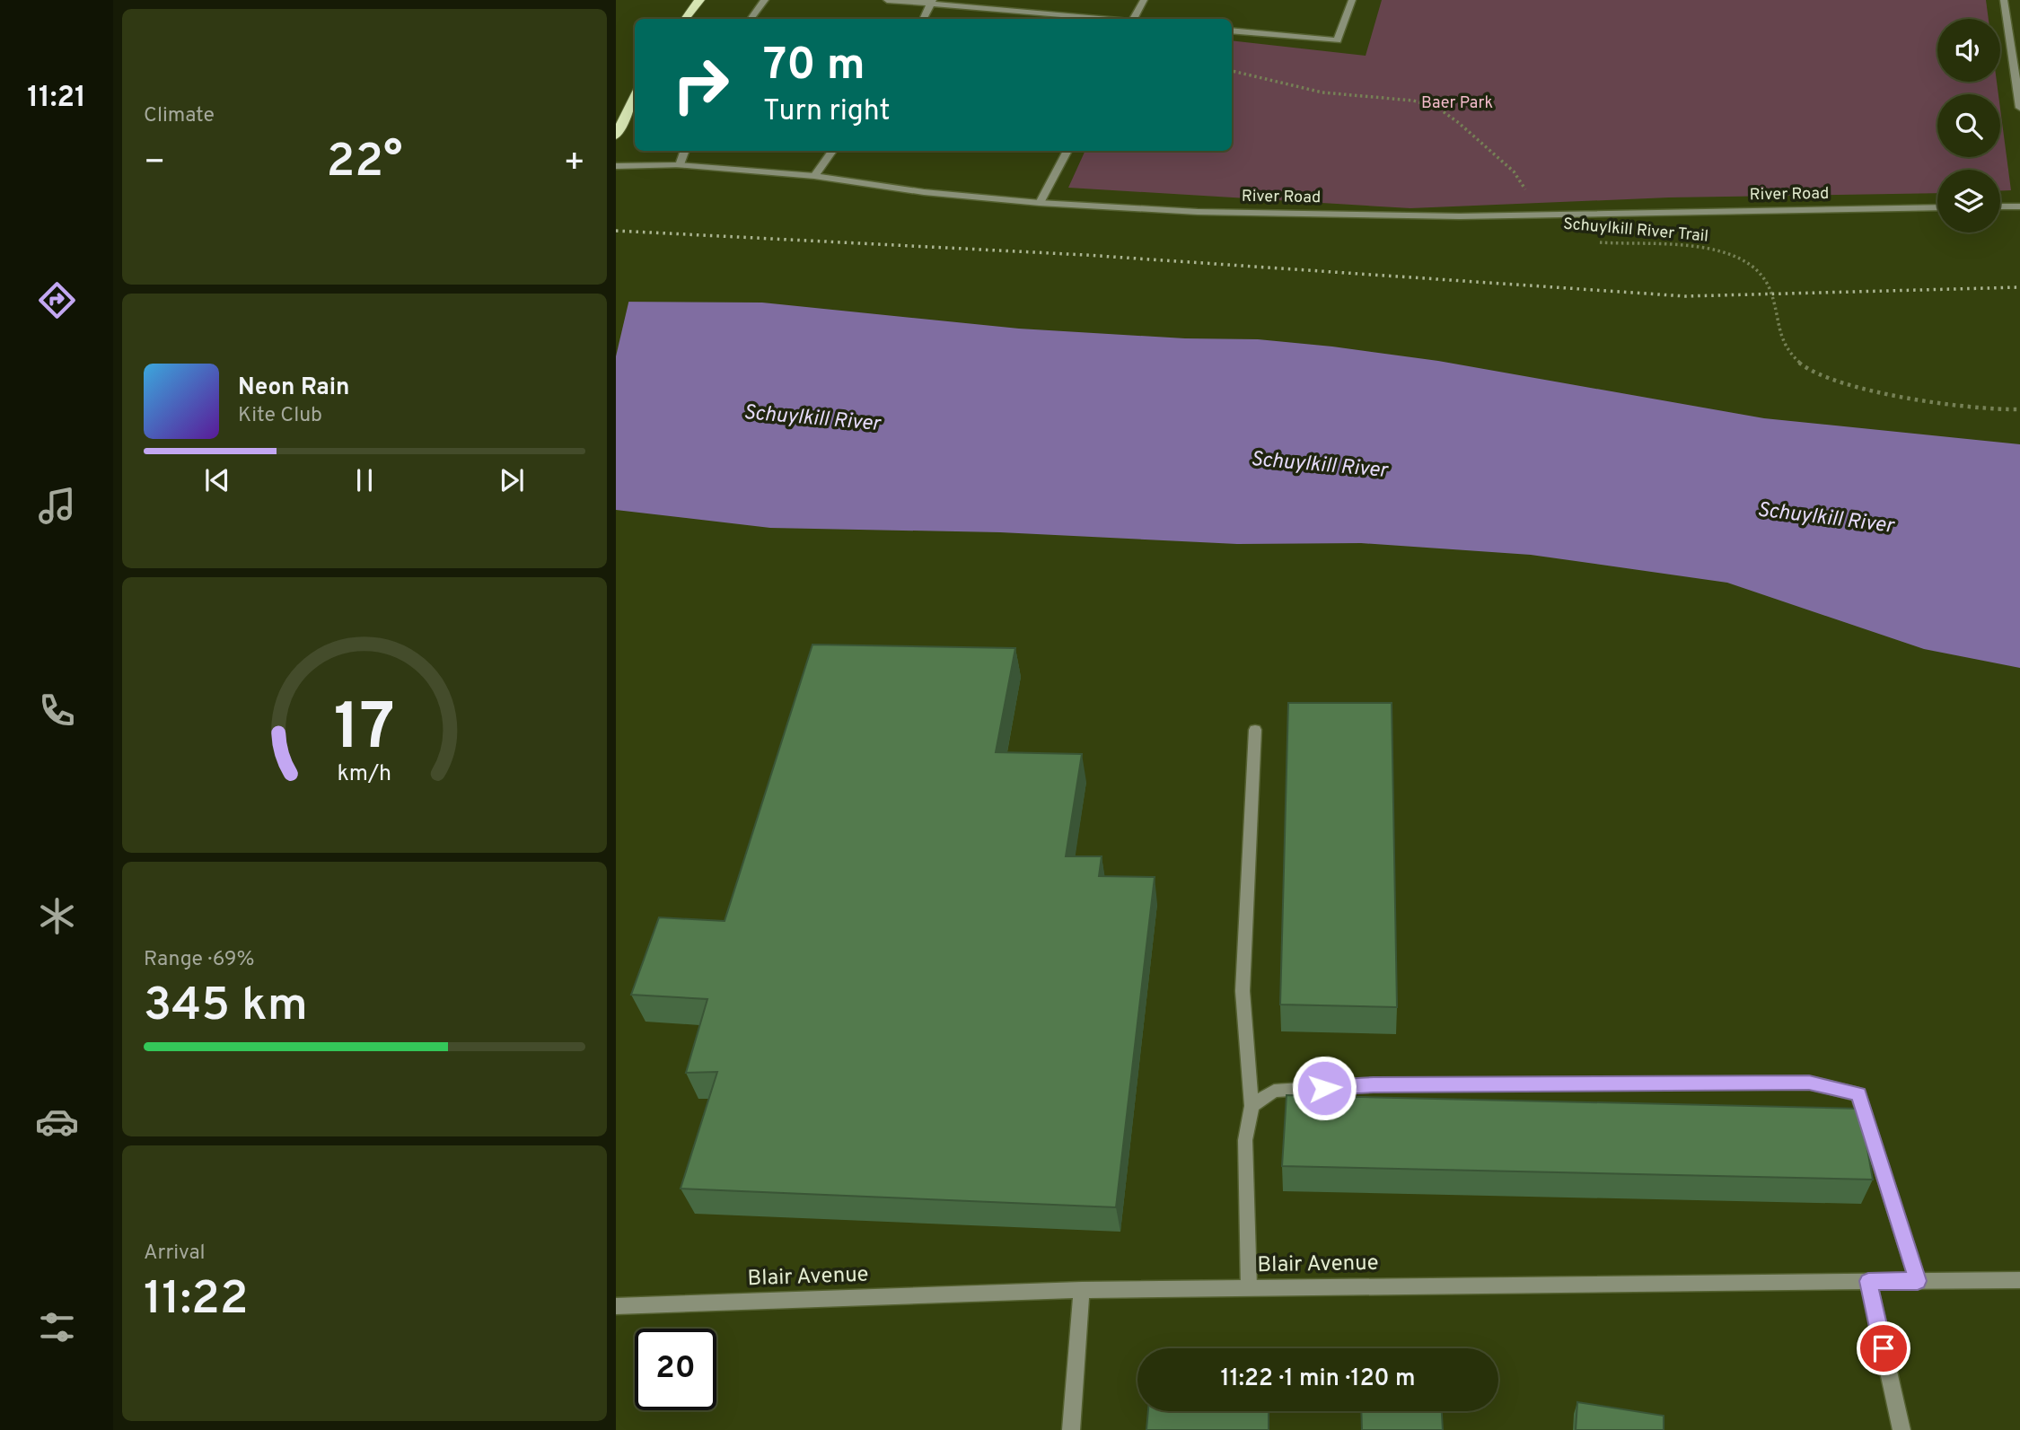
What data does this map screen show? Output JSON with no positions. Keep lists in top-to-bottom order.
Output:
{
  "streets": {
    "street": ["River Road", "Blair Avenue"],
    "path": ["Schuylkill River Trail"]
  },
  "water": ["Schuylkill River"],
  "parks": ["Baer Park"],
  "page": {
    "tabs": "11:21",
    "tile": [
      "Climate",
      ["Range · 69%", "345 km"],
      ["Arrival", "11:22"]
    ],
    "turn": ["70 m", "Turn right"],
    "heat": ["−", "22°", "+"],
    "song": ["Neon Rain", "Kite Club"],
    "limit": "20",
    "trip": "11:22 · 1 min · 120 m",
    "gauge": ["17", "km/h"]
  }
}
